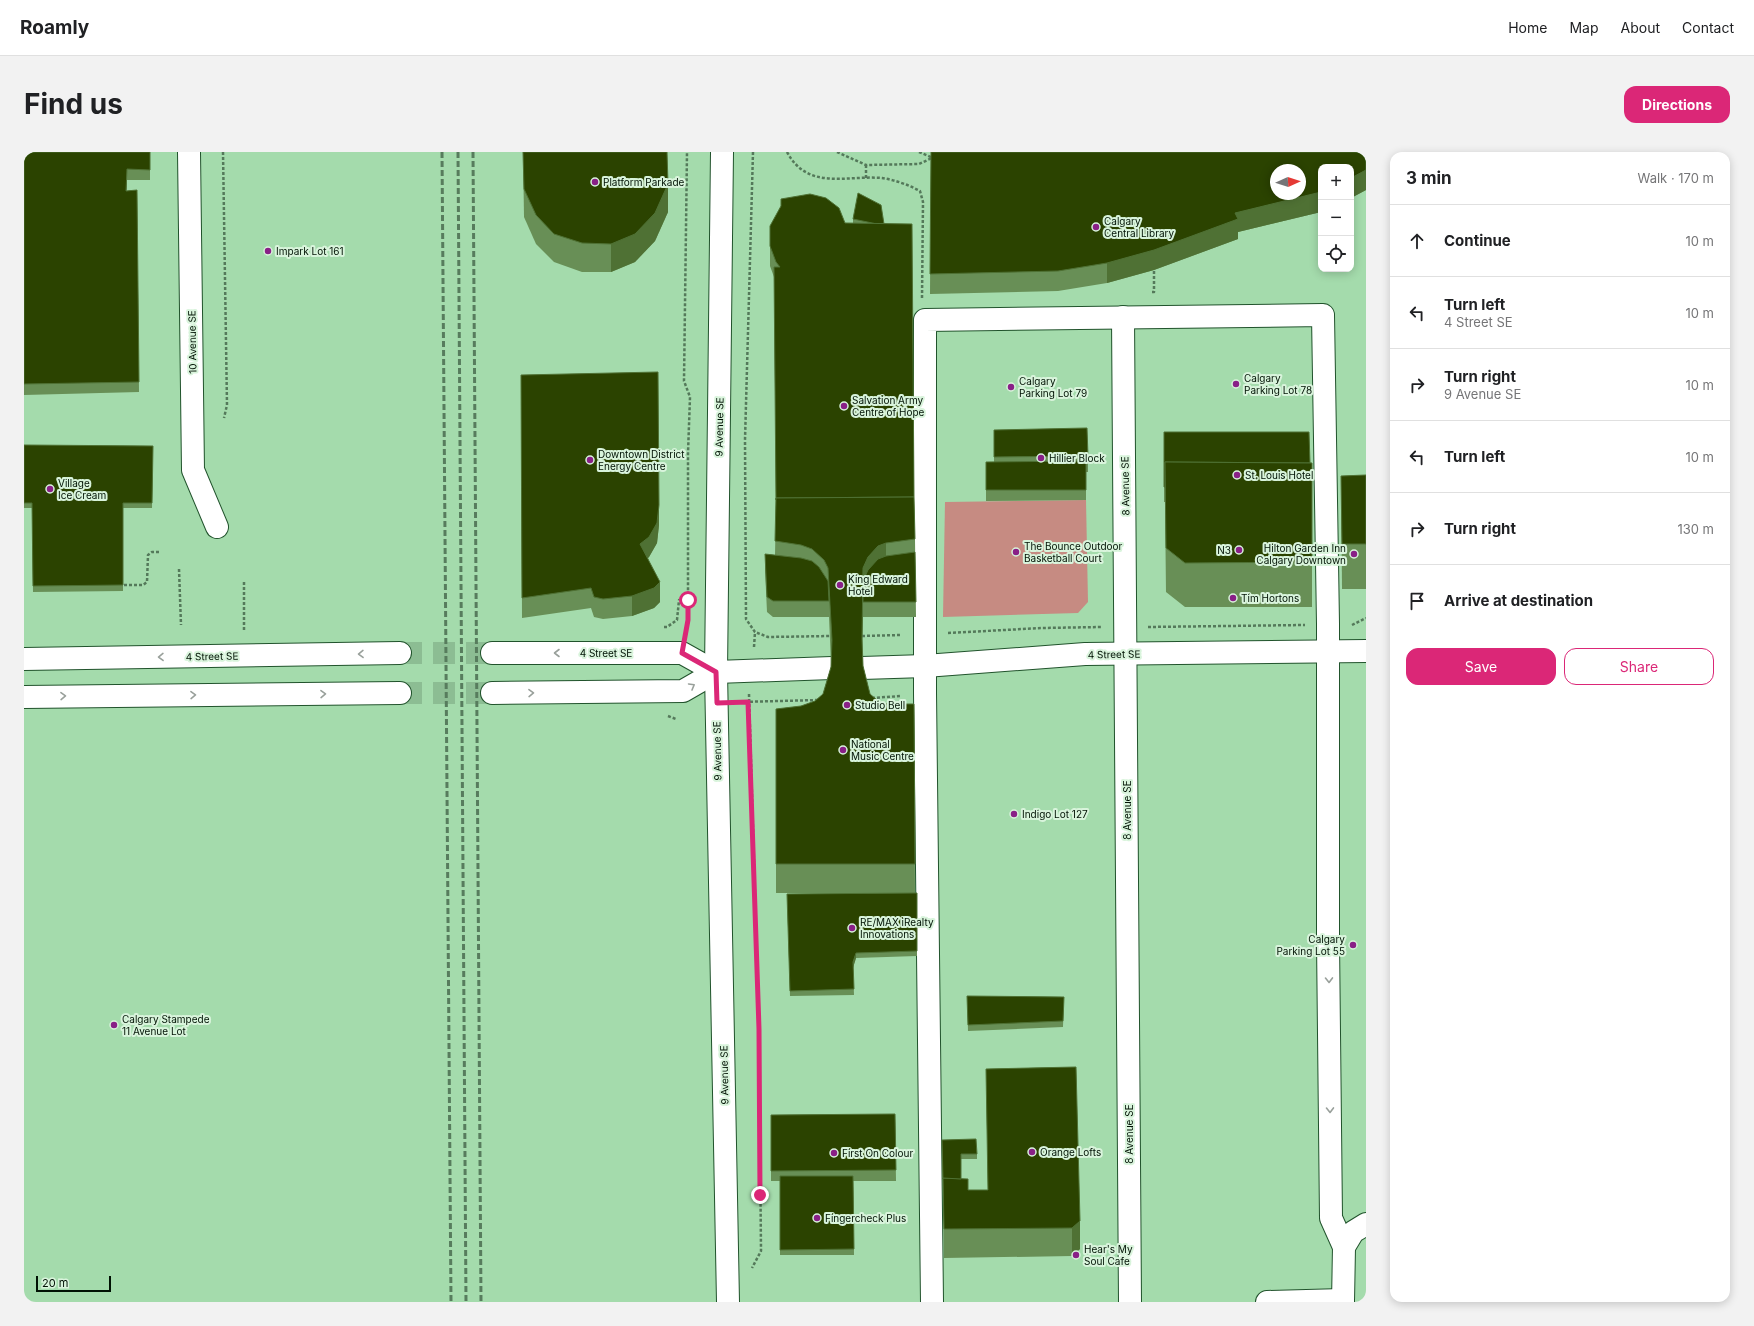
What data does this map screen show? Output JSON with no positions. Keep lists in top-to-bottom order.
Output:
{
  "streets": {
    "main road": [
      "10 Avenue SE",
      "9 Avenue SE",
      "8 Avenue SE",
      "4 Street SE"
    ]
  },
  "crossings": [
    ["9 Avenue SE", "4 Street SE"],
    ["8 Avenue SE", "4 Street SE"]
  ],
  "places": [
    "Platform Parkade",
    "Calgary Central Library",
    "Impark Lot 161",
    "Calgary Parking Lot 78",
    "Calgary Parking Lot 79",
    "Salvation Army Centre of Hope",
    "Hillier Block",
    "Downtown District Energy Centre",
    "St. Louis Hotel",
    "Village Ice Cream",
    "N3",
    "The Bounce Outdoor Basketball Court",
    "Hilton Garden Inn Calgary Downtown",
    "King Edward Hotel",
    "Tim Hortons",
    "Studio Bell",
    "National Music Centre",
    "Indigo Lot 127",
    "RE/MAX iRealty Innovations",
    "Calgary Parking Lot 55",
    "Calgary Stampede 11 Avenue Lot",
    "Orange Lofts",
    "First On Colour",
    "Fingercheck Plus",
    "Hear's My Soul Cafe"
  ],
  "scale_bar": "20 m",
  "north": "right",
  "page": {
    "header": "Roamly",
    "nav": [
      "Home",
      "Map",
      "About",
      "Contact"
    ],
    "buttons": [
      "Directions",
      ["Save", "Share"]
    ],
    "title": "Find us",
    "heading": ["3 min", "Walk · 170 m"],
    "map_buttons": ["+", "−"],
    "list": [
      ["Continue", "10 m"],
      ["Turn left", "4 Street SE", "10 m"],
      ["Turn right", "9 Avenue SE", "10 m"],
      ["Turn left", "10 m"],
      ["Turn right", "130 m"],
      "Arrive at destination"
    ],
    "scale": "20 m"
  }
}
